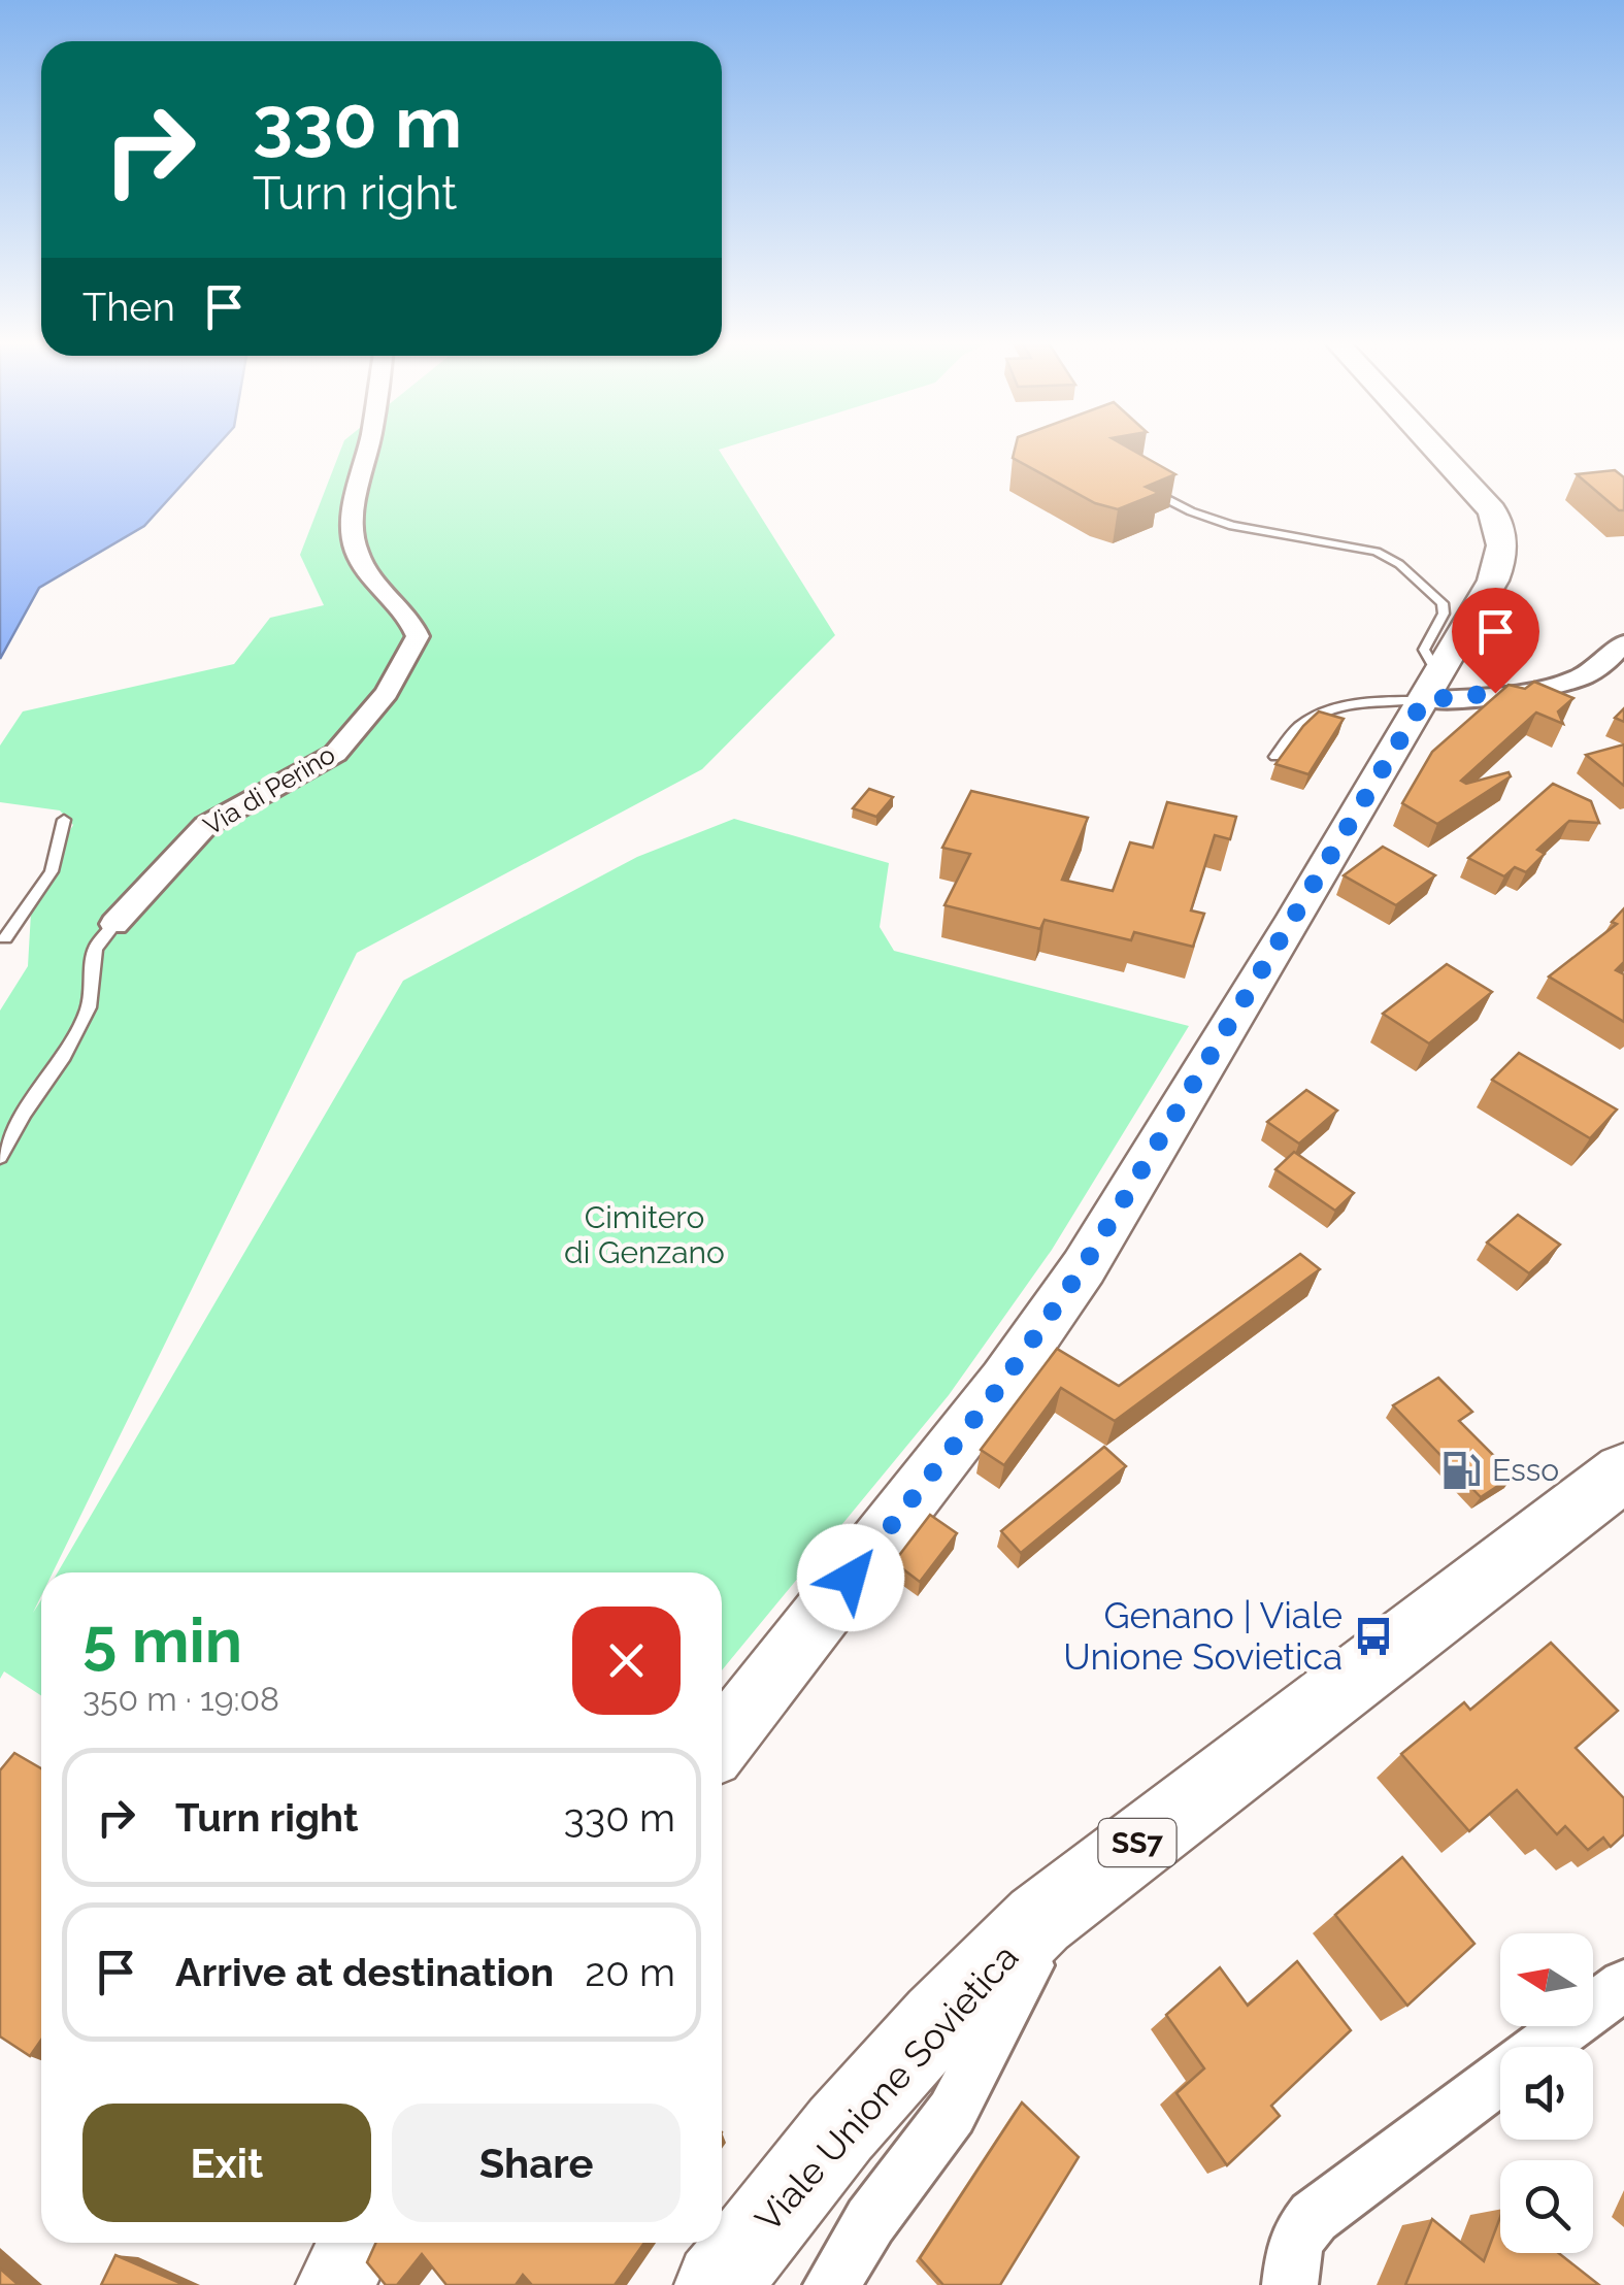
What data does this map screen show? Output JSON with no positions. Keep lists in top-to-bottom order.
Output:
{
  "streets": {
    "main road": ["SS7", "Viale Unione Sovietica"],
    "street": ["Via di Perino"]
  },
  "parks": ["Cimitero di Genzano"],
  "places": {
    "fuel station": ["Esso"],
    "bus stop": ["Genano | Viale Unione Sovietica"]
  },
  "north": "left",
  "page": {
    "turn": ["330 m", "Turn right"],
    "then": "Then",
    "heading": ["5 min", "350 m · 19:08"],
    "list": [
      {
        "name": "Turn right",
        "value": "330 m"
      },
      {
        "name": "Arrive at destination",
        "value": "20 m"
      }
    ],
    "buttons": ["Exit", "Share"]
  }
}
